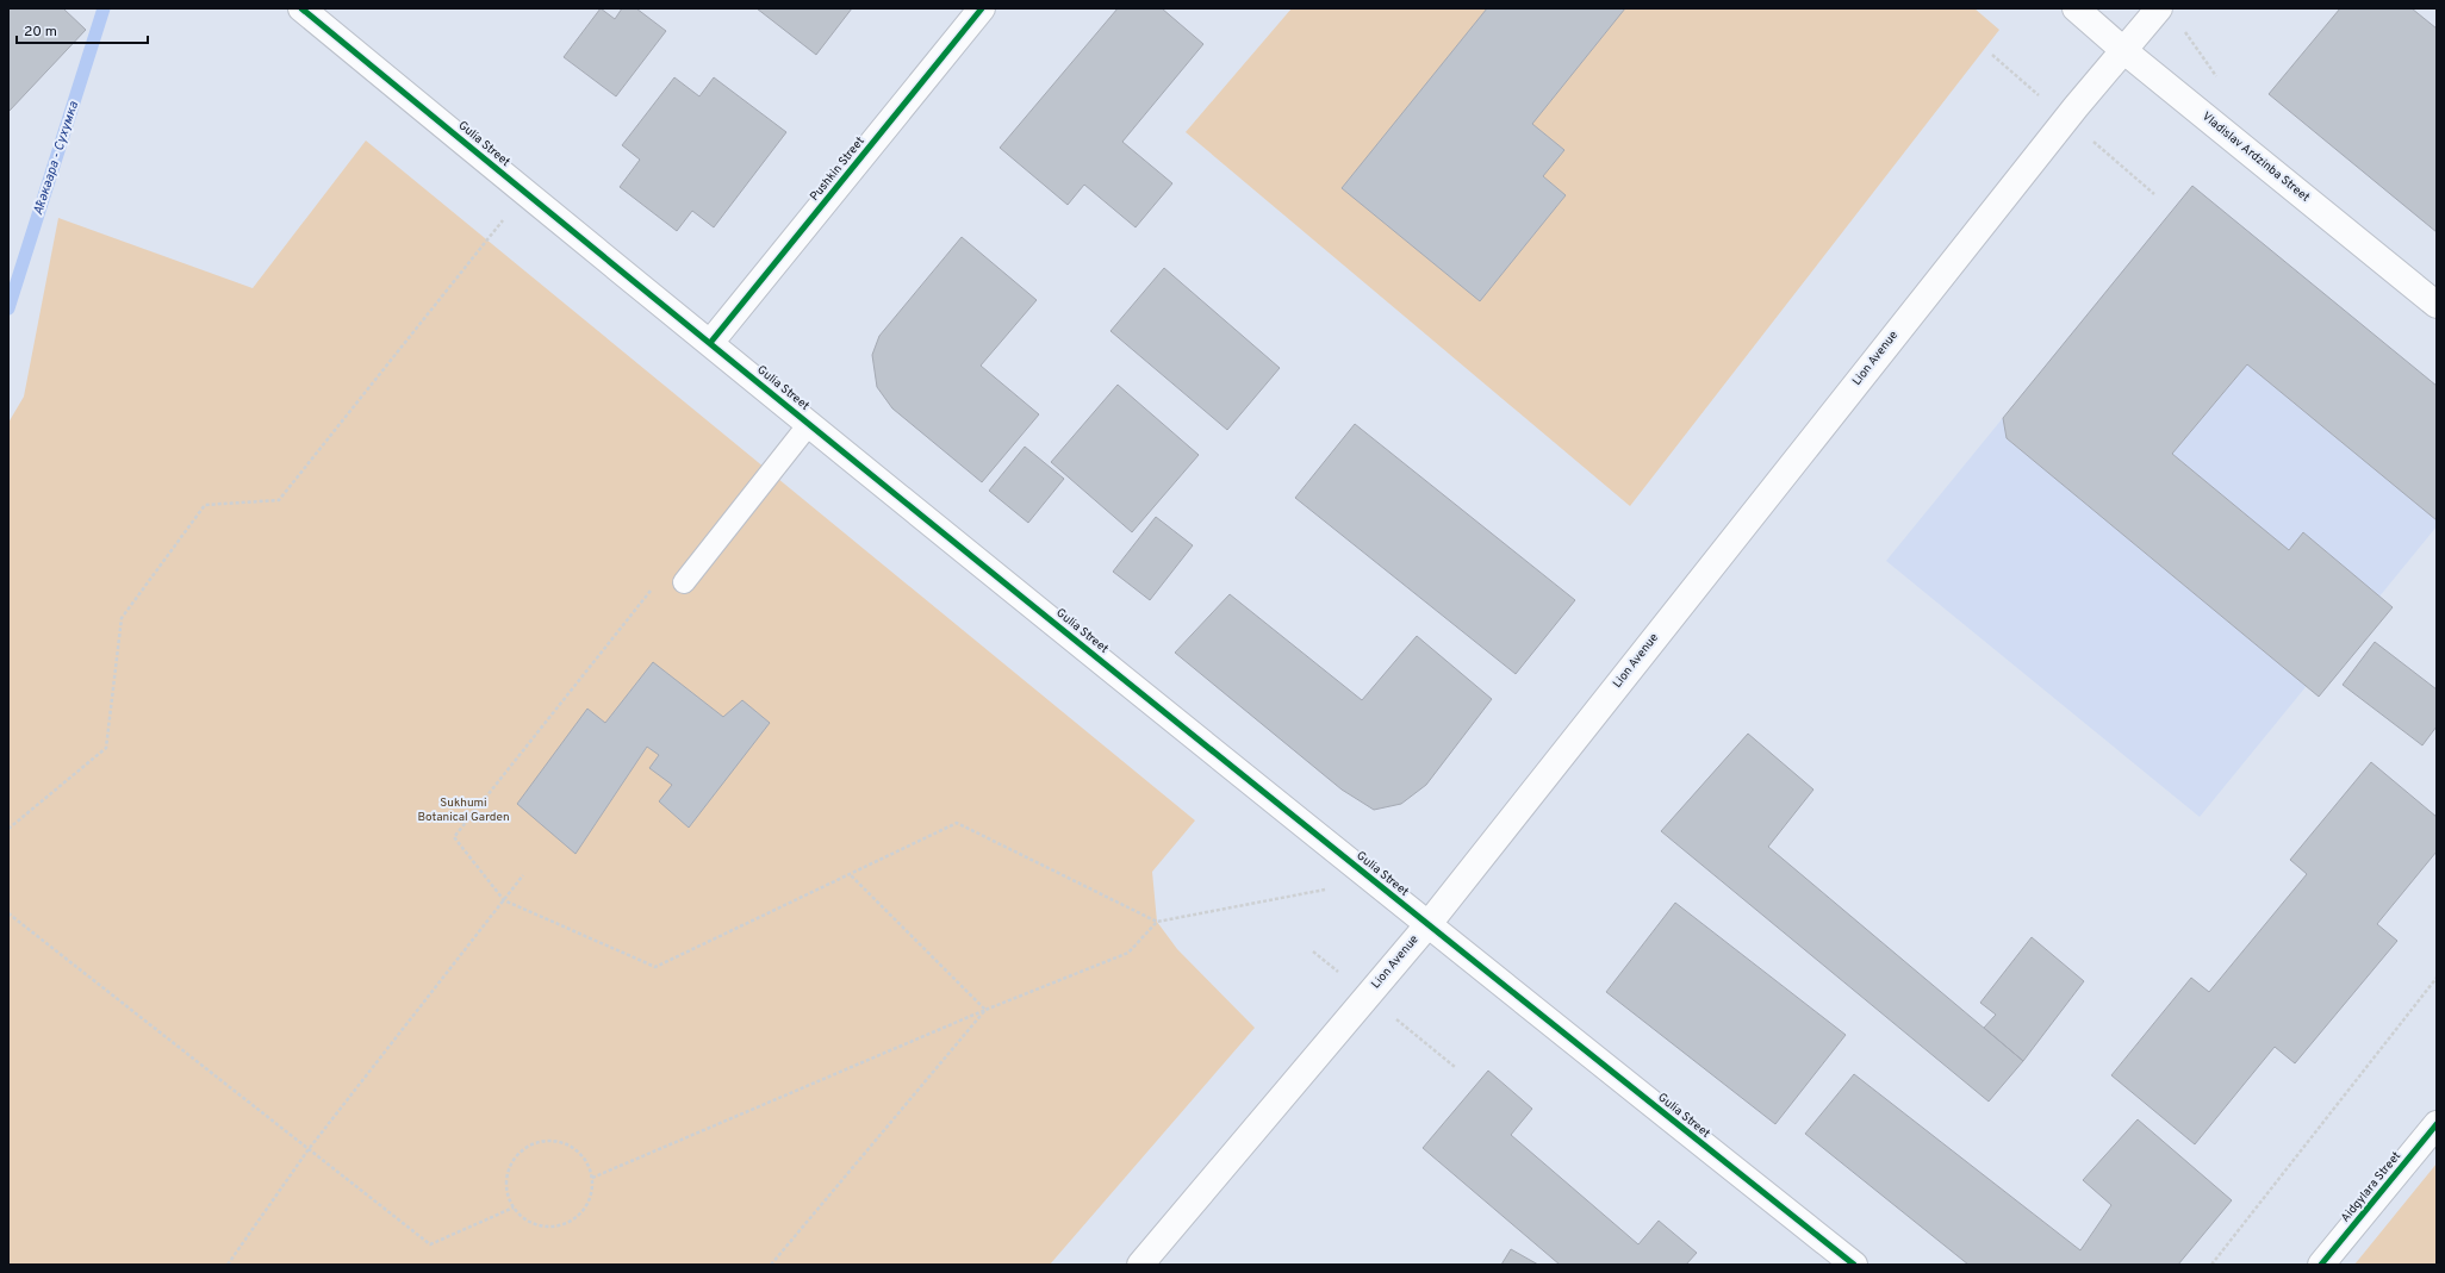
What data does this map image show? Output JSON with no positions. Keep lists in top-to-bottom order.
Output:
{
  "streets": {
    "main road": [
      "Gulia Street",
      "Vladislav Ardzinba Street",
      "Pushkin Street",
      "Lion Avenue",
      "Aidgylara Street"
    ]
  },
  "crossings": [
    ["Gulia Street", "Pushkin Street"],
    ["Gulia Street", "Lion Avenue"],
    ["Vladislav Ardzinba Street", "Lion Avenue"]
  ],
  "water": ["Аҟәкәара - Сухумка"],
  "parks": ["Sukhumi Botanical Garden"],
  "scale_bar": "20 m"
}
